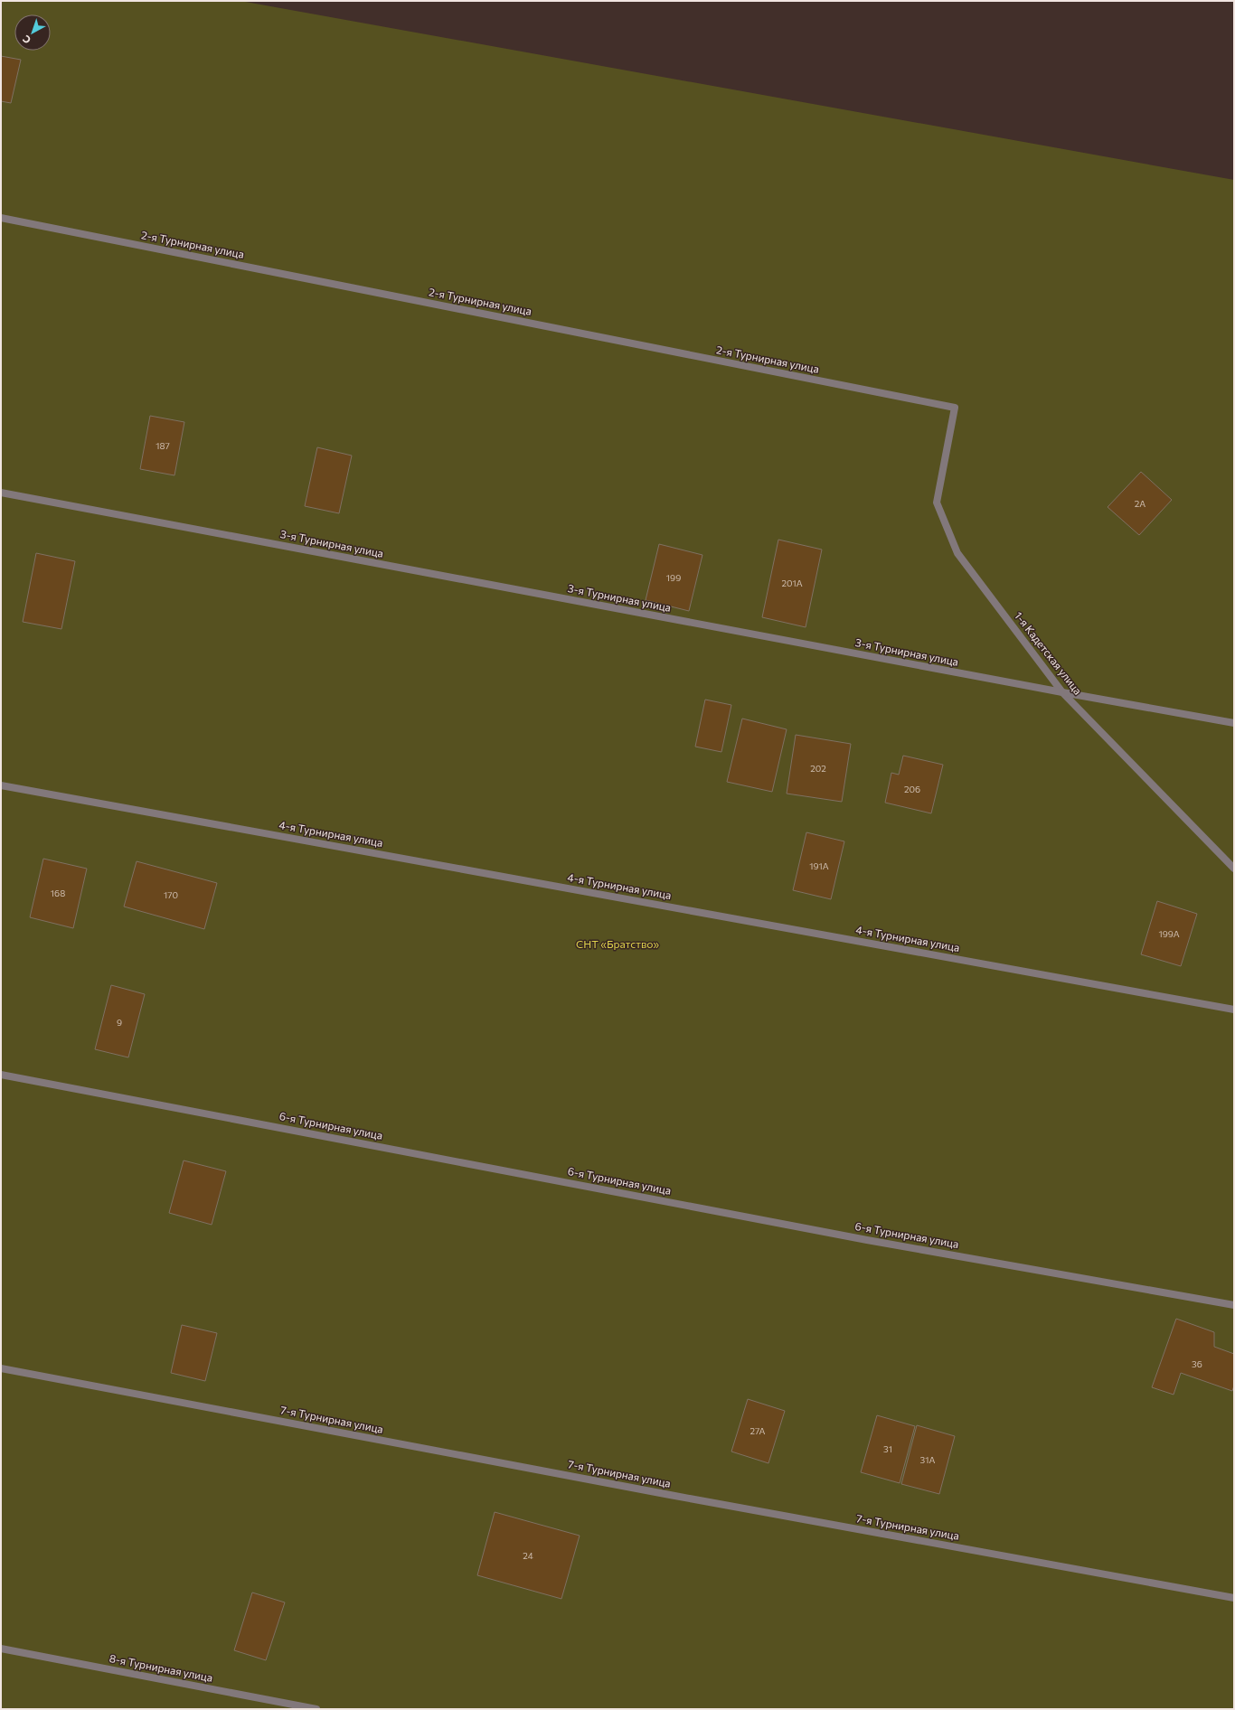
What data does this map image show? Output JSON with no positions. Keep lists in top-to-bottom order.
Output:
{
  "streets": {
    "lane": [
      "2-я Турнирная улица",
      "3-я Турнирная улица",
      "1-я Кадетская улица",
      "4-я Турнирная улица",
      "6-я Турнирная улица",
      "7-я Турнирная улица",
      "8-я Турнирная улица"
    ]
  },
  "crossings": [
    ["2-я Турнирная улица", "1-я Кадетская улица"],
    ["3-я Турнирная улица", "1-я Кадетская улица"]
  ],
  "parks": ["СНТ «Братство»"],
  "house_numbers": [
    "187",
    "2А",
    "199",
    "201А",
    "202",
    "206",
    "191А",
    "168",
    "170",
    "199А",
    "9",
    "36",
    "27А",
    "31",
    "31А",
    "24"
  ],
  "north": "bottom left"
}
